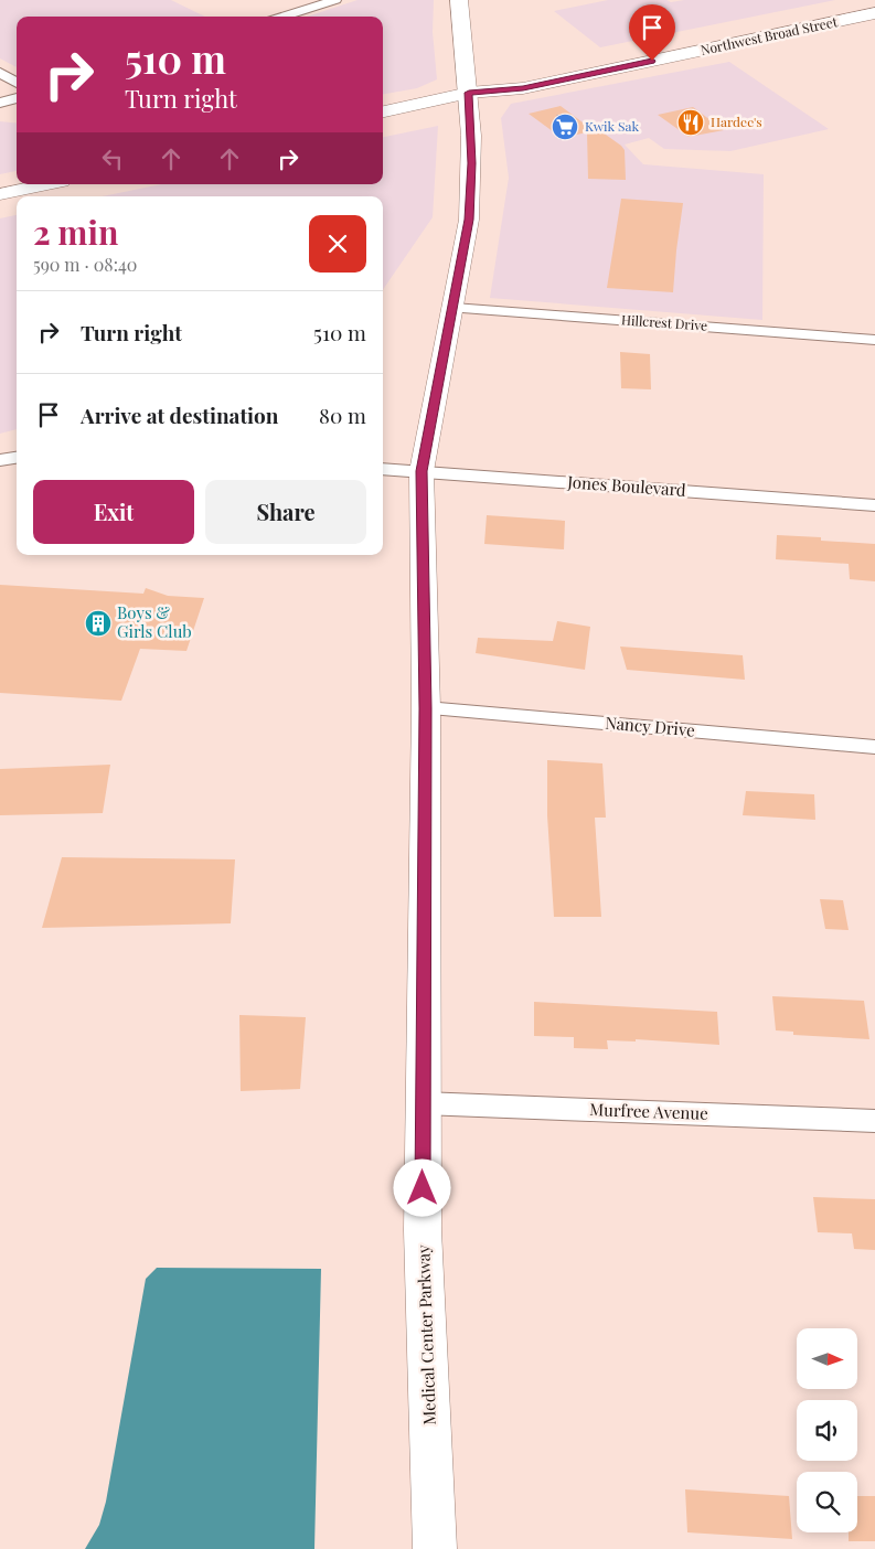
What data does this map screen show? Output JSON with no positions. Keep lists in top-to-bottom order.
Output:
{
  "streets": {
    "main road": ["Northwest Broad Street", "Medical Center Parkway"],
    "street": [
      "Hillcrest Drive",
      "Jones Boulevard",
      "Nancy Drive",
      "Murfree Avenue"
    ]
  },
  "crossings": [
    ["Northwest Broad Street", "Medical Center Parkway"],
    ["Hillcrest Drive", "Medical Center Parkway"],
    ["Jones Boulevard", "Medical Center Parkway"],
    ["Nancy Drive", "Medical Center Parkway"],
    ["Murfree Avenue", "Medical Center Parkway"]
  ],
  "places": {
    "restaurant": ["Hardee's"],
    "supermarket": ["Kwik Sak"],
    "building": ["Boys & Girls Club"]
  },
  "north": "right",
  "page": {
    "turn": ["510 m", "Turn right"],
    "heading": ["2 min", "590 m · 08:40"],
    "list": [
      {
        "name": "Turn right",
        "value": "510 m"
      },
      {
        "name": "Arrive at destination",
        "value": "80 m"
      }
    ],
    "buttons": ["Exit", "Share"]
  }
}
